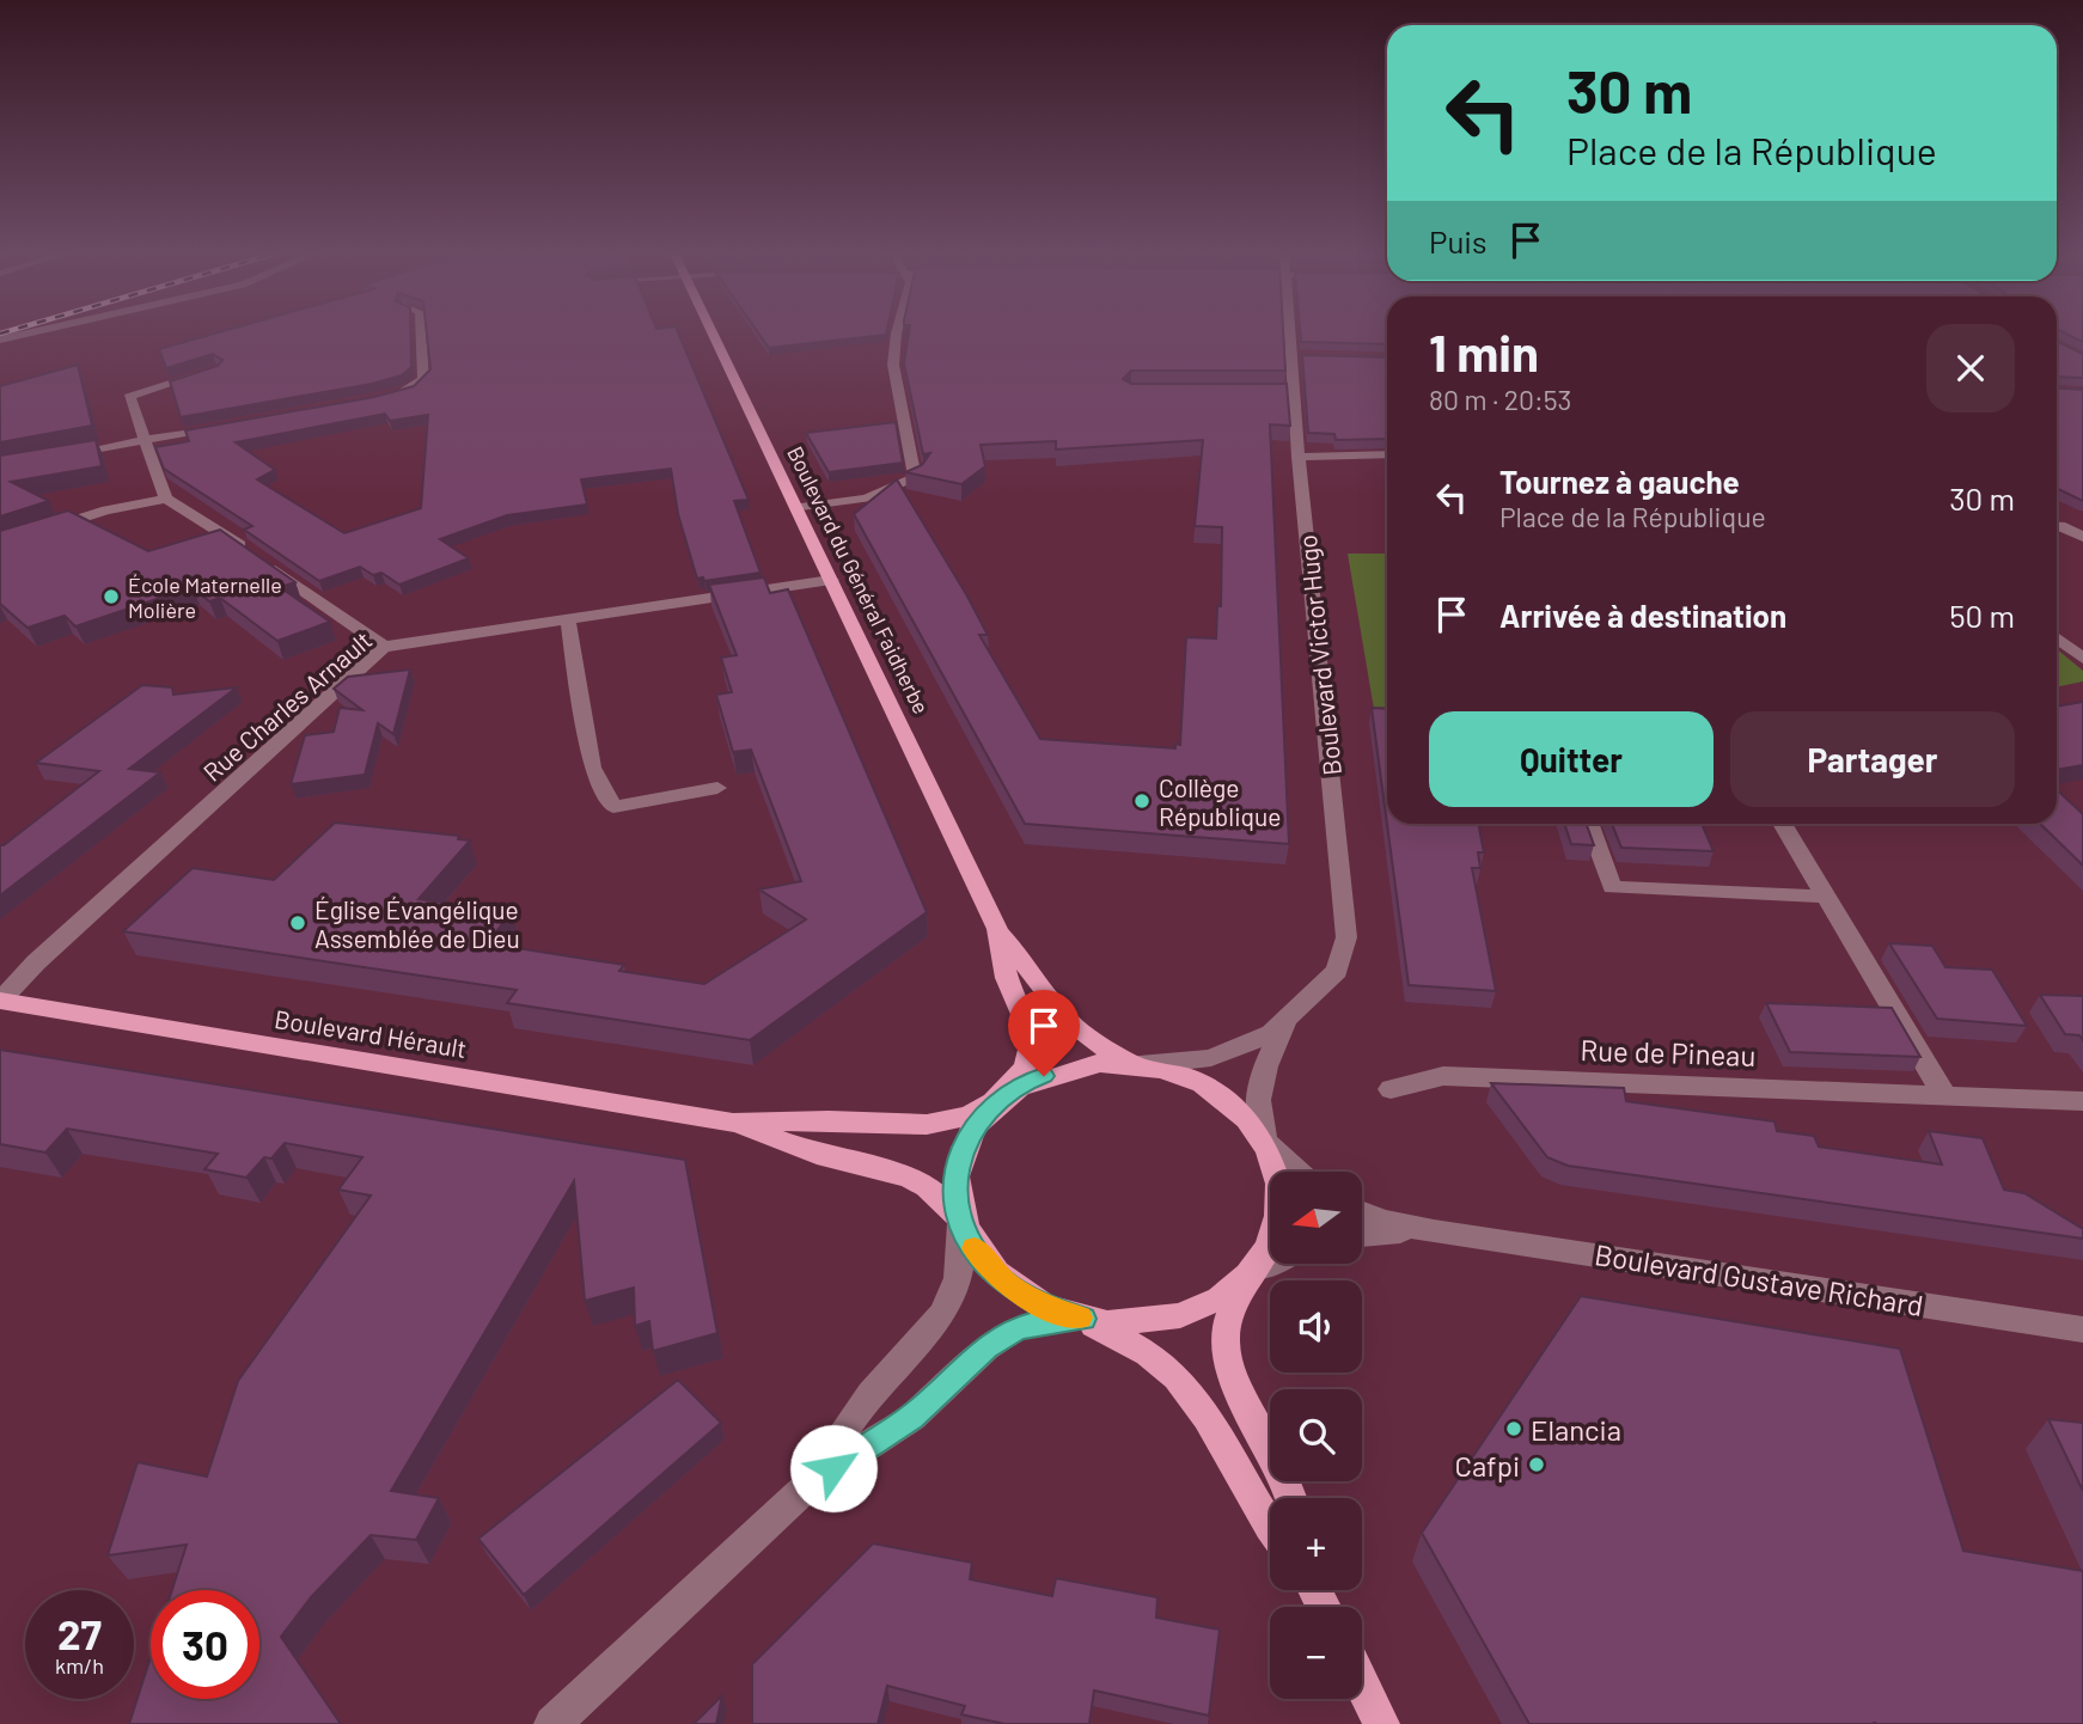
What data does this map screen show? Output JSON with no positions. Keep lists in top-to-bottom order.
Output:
{
  "streets": {
    "main road": ["Boulevard du Général Faidherbe", "Boulevard Hérault"],
    "street": [
      "Boulevard Victor Hugo",
      "Rue Charles Arnault",
      "Rue de Pineau",
      "Boulevard Gustave Richard"
    ]
  },
  "crossings": [
    ["Boulevard du Général Faidherbe", "Boulevard Victor Hugo"],
    ["Boulevard du Général Faidherbe", "Rue Charles Arnault"],
    ["Boulevard du Général Faidherbe", "Boulevard Hérault"],
    ["Boulevard Victor Hugo", "Boulevard Hérault"],
    ["Rue Charles Arnault", "Boulevard Hérault"]
  ],
  "places": [
    "École Maternelle Molière",
    "Collège République",
    "Église Évangélique Assemblée de Dieu",
    "Elancia",
    "Cafpi"
  ],
  "north": "left",
  "page": {
    "turn": ["30 m", "Place de la République"],
    "then": "Puis",
    "heading": ["1 min", "80 m · 20:53"],
    "list": [
      {
        "name": "Tournez à gauche",
        "note": "Place de la République",
        "value": "30 m"
      },
      {
        "name": "Arrivée à destination",
        "value": "50 m"
      }
    ],
    "buttons": ["Quitter", "Partager"],
    "map_buttons": ["+", "−"],
    "speed": "27 km/h",
    "limit": "30"
  }
}
